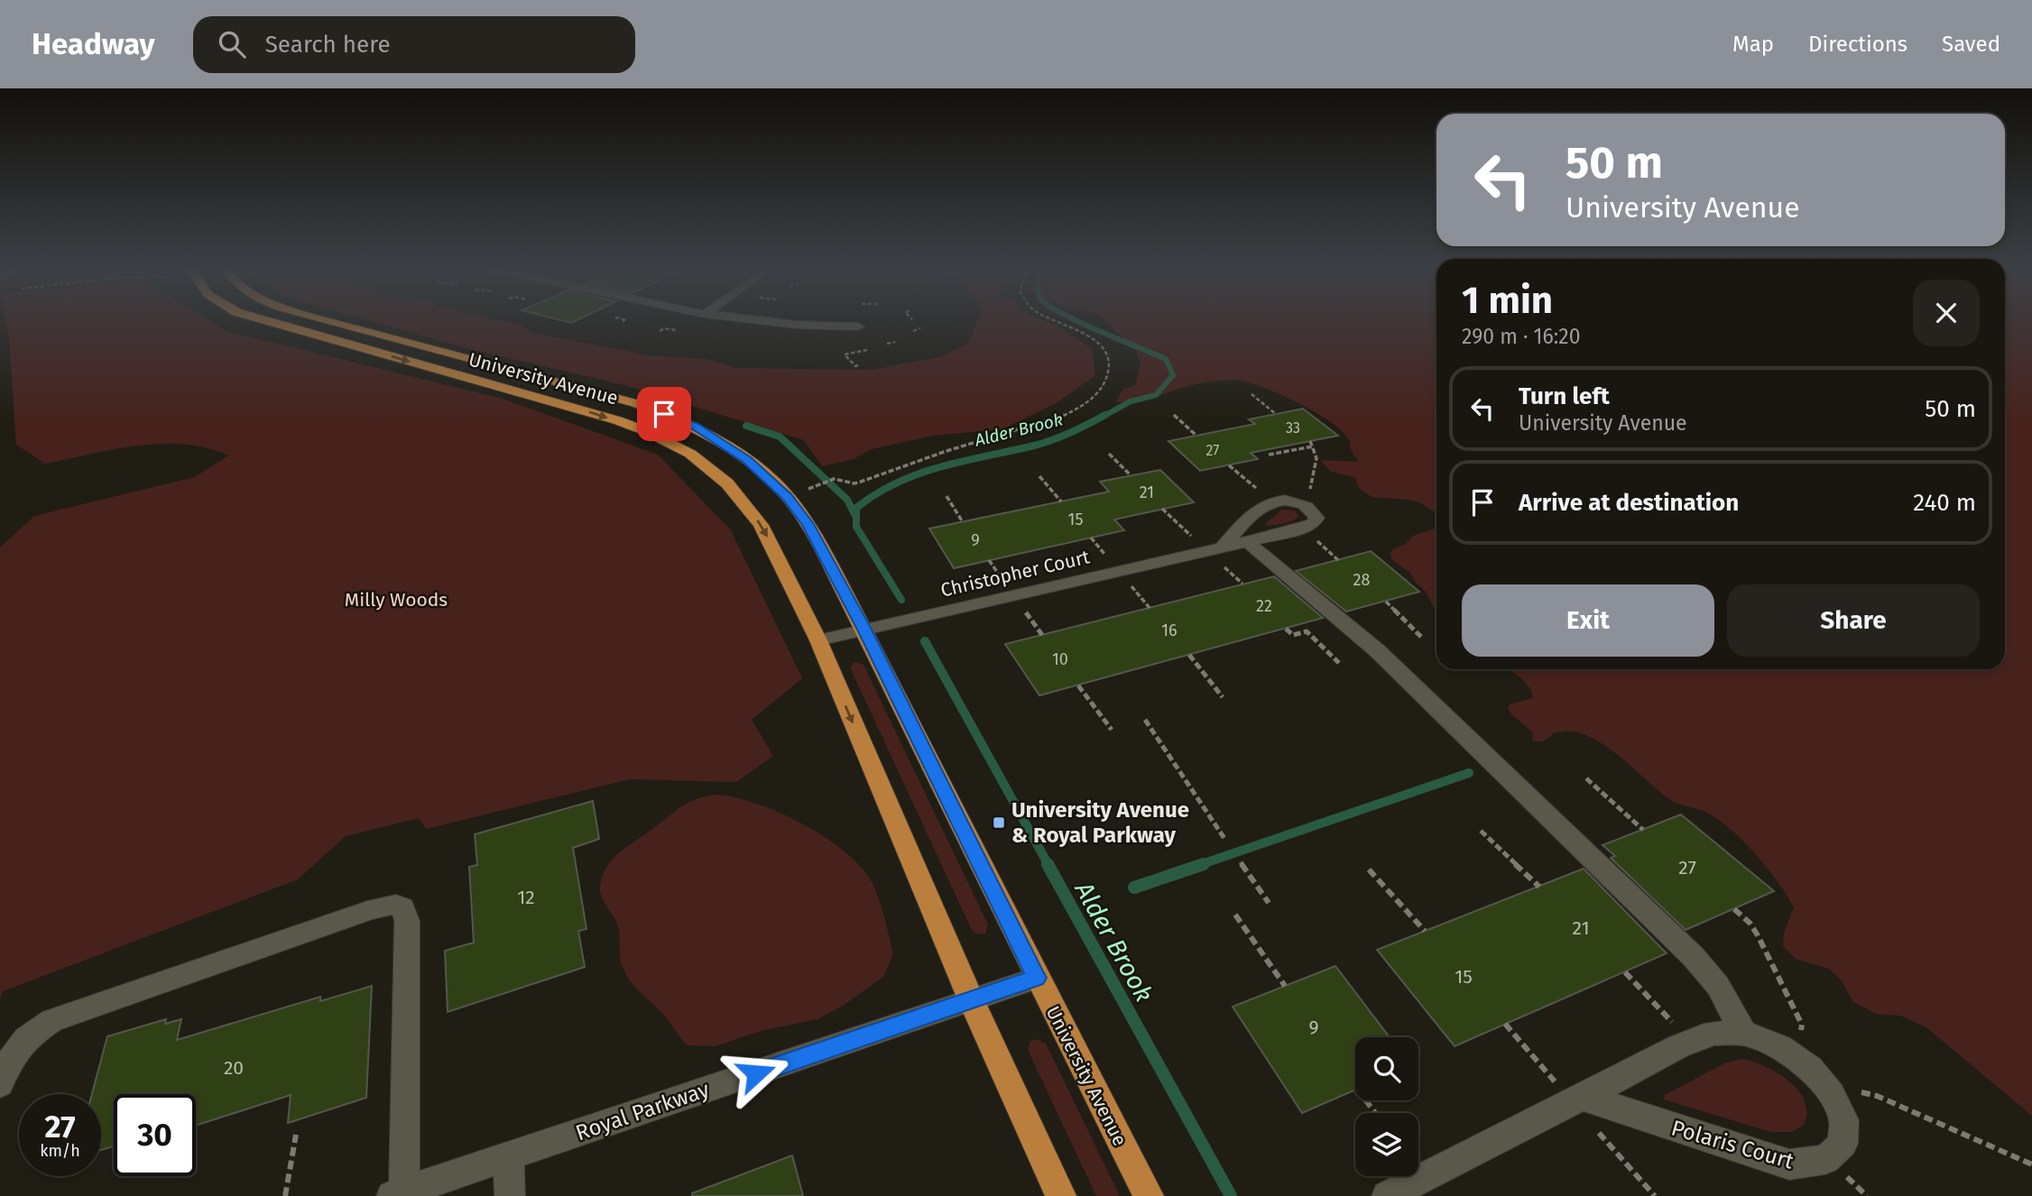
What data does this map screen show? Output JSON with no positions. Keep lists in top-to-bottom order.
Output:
{
  "streets": {
    "main road": ["University Avenue"],
    "street": ["Christopher Court", "Royal Parkway", "Polaris Court"]
  },
  "crossings": [
    ["University Avenue", "Christopher Court"],
    ["University Avenue", "Royal Parkway"]
  ],
  "water": ["Alder Brook"],
  "parks": ["Milly Woods"],
  "places": {
    "transit": ["University Avenue & Royal Parkway"]
  },
  "house_numbers": [
    "33",
    "27",
    "21",
    "15",
    "9",
    "28",
    "22",
    "16",
    "10",
    "27",
    "12",
    "21",
    "15",
    "9",
    "20"
  ],
  "page": {
    "header": "Headway",
    "search": "Search here",
    "nav": ["Map", "Directions", "Saved"],
    "turn": ["50 m", "University Avenue"],
    "heading": ["1 min", "290 m · 16:20"],
    "list": [
      {
        "name": "Turn left",
        "note": "University Avenue",
        "value": "50 m"
      },
      {
        "name": "Arrive at destination",
        "value": "240 m"
      }
    ],
    "buttons": ["Exit", "Share"],
    "speed": "27 km/h",
    "limit": "30"
  }
}
